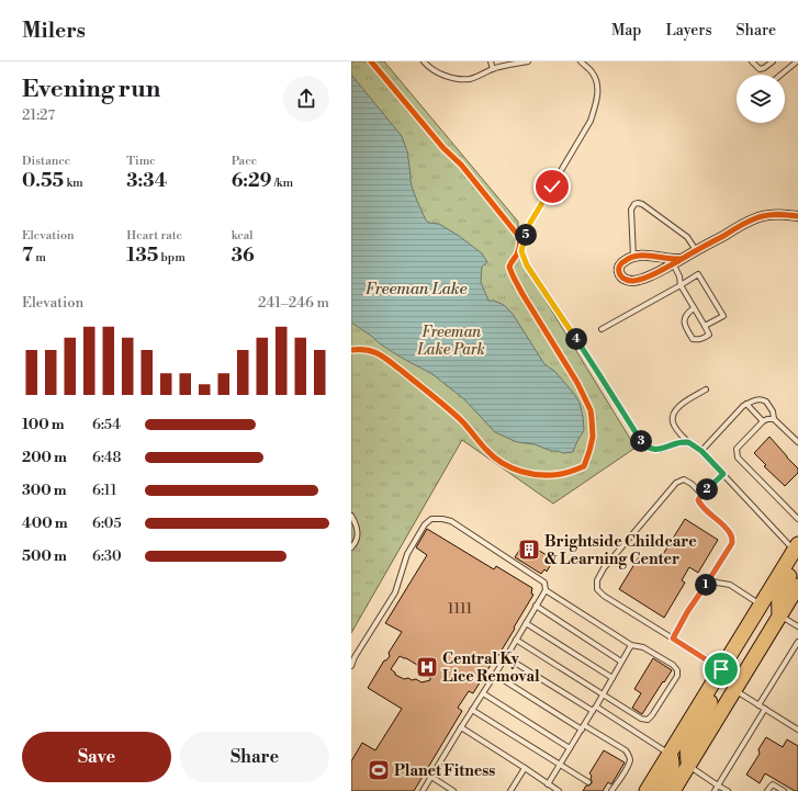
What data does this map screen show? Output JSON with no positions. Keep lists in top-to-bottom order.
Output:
{
  "water": ["Freeman Lake"],
  "parks": ["Freeman Lake Park"],
  "places": {
    "building": ["Brightside Childcare & Learning Center"],
    "hospital": ["Central Ky Lice Removal"],
    "sports": ["Planet Fitness"]
  },
  "house_numbers": ["1111"],
  "page": {
    "header": "Milers",
    "nav": ["Map", "Layers", "Share"],
    "heading": ["Evening run", "21:27"],
    "stats": [
      ["Distance", "0.55 km"],
      ["Time", "3:34"],
      ["Pace", "6:29 /km"],
      ["Elevation", "7 m"],
      ["Heart rate", "135 bpm"],
      ["kcal", "36"]
    ],
    "pins": [
      "5",
      "4",
      "3",
      "2",
      "1"
    ],
    "chart": ["Elevation", "241–246 m"],
    "list": [
      {
        "name": "100 m",
        "note": "6:54"
      },
      {
        "name": "200 m",
        "note": "6:48"
      },
      {
        "name": "300 m",
        "note": "6:11"
      },
      {
        "name": "400 m",
        "note": "6:05"
      },
      {
        "name": "500 m",
        "note": "6:30"
      }
    ],
    "buttons": ["Save", "Share"]
  }
}
